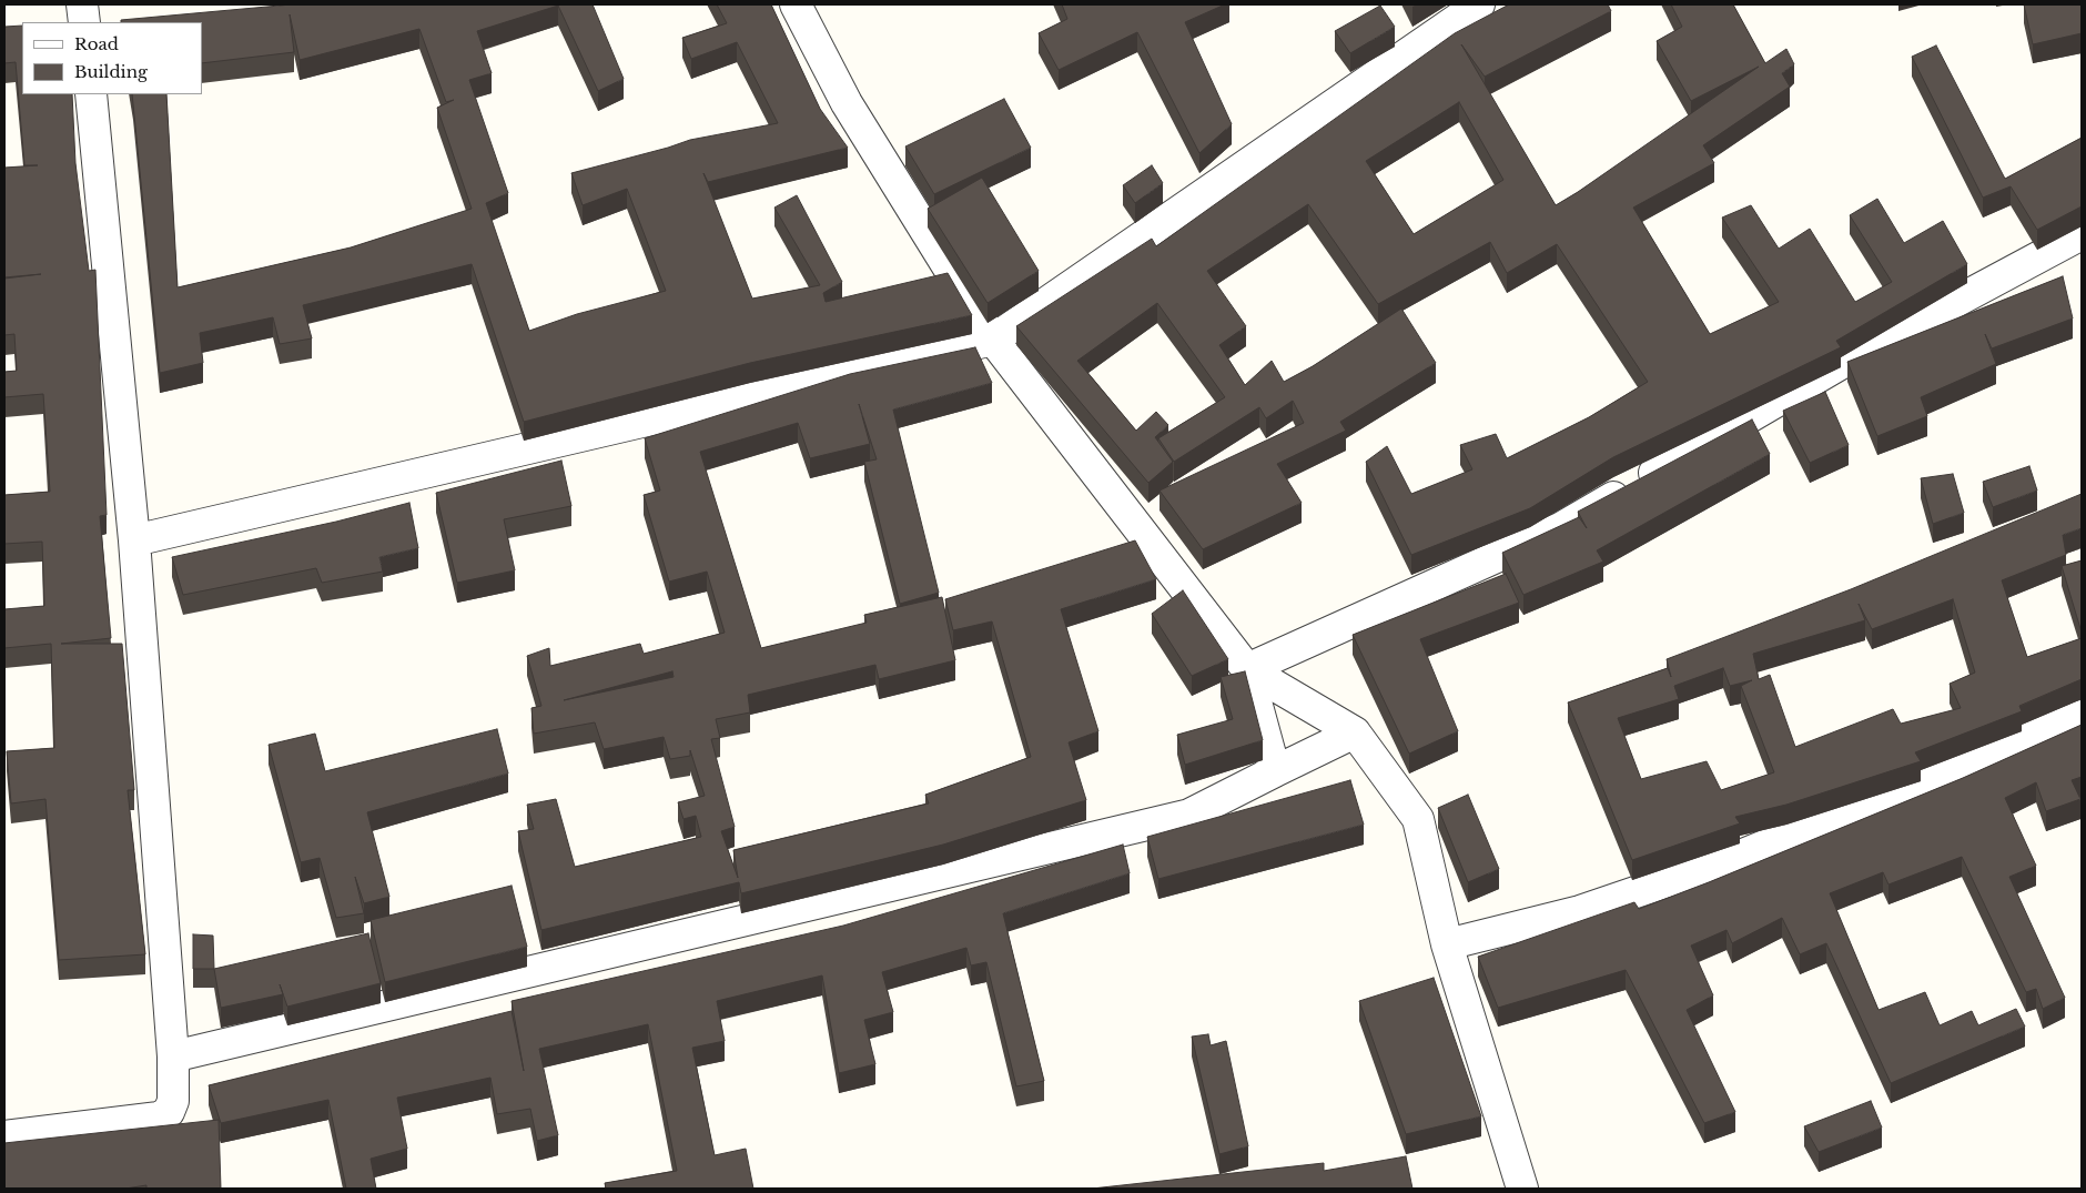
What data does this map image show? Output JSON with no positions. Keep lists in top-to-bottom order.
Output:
{
  "legend": ["Road", "Building"]
}
